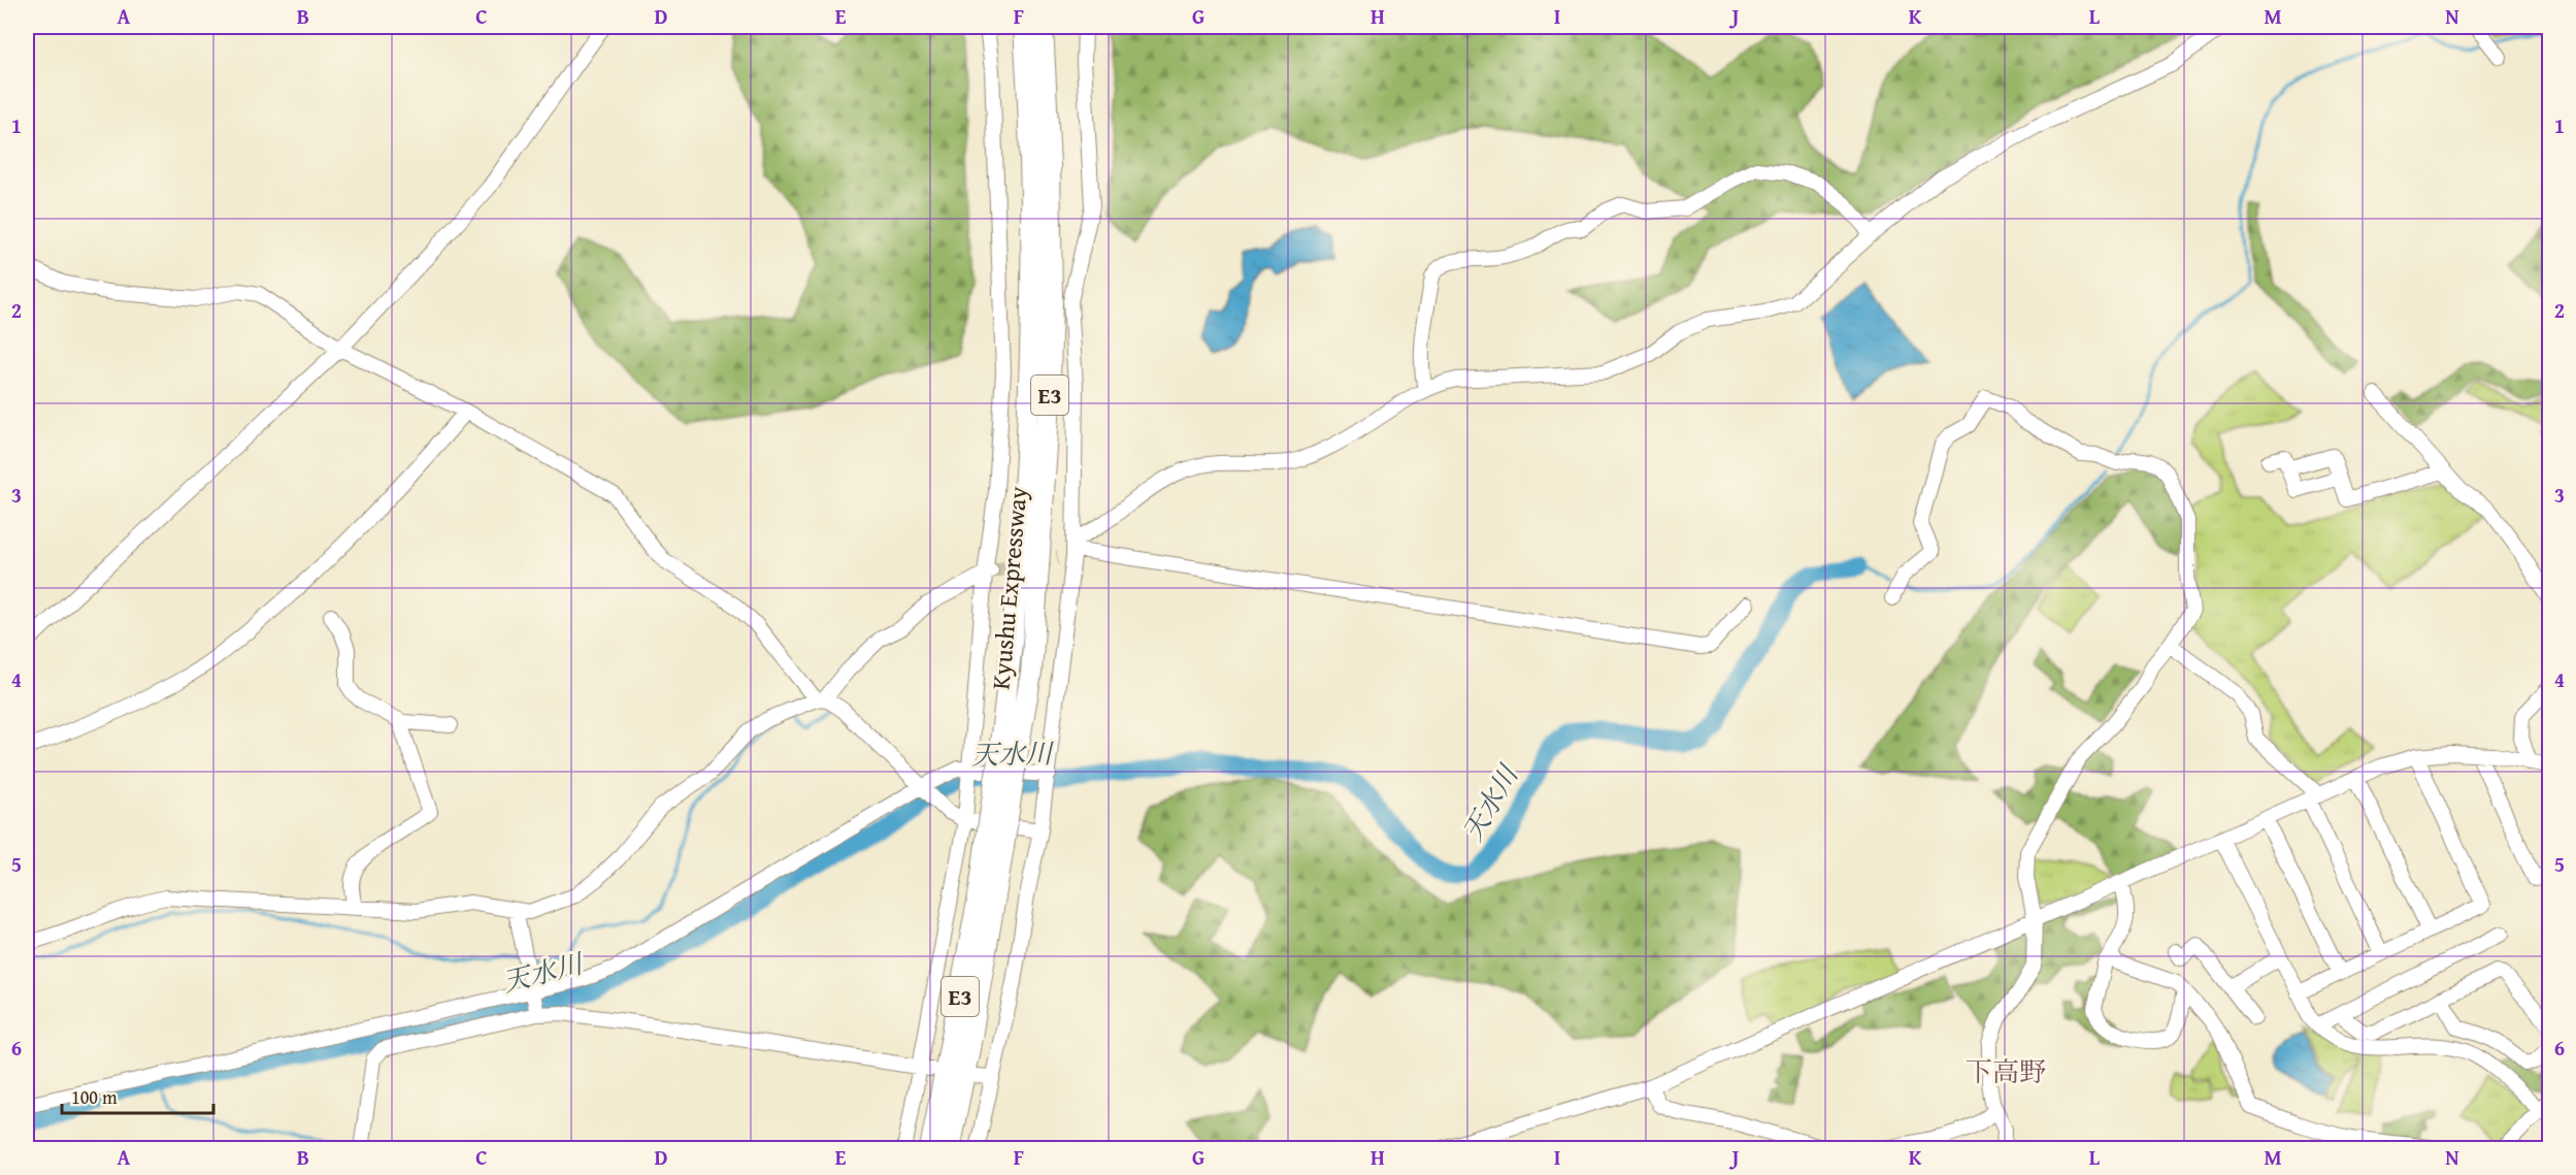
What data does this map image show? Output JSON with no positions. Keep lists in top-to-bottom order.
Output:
{
  "streets": {
    "highway": ["E3", "Kyushu Expressway"]
  },
  "districts": ["下高野"],
  "water": ["天水川"],
  "scale_bar": "100 m",
  "grid": {
    "columns": [
      "A",
      "B",
      "C",
      "D",
      "E",
      "F",
      "G",
      "H",
      "I",
      "J",
      "K",
      "L",
      "M",
      "N"
    ],
    "rows": [
      "1",
      "2",
      "3",
      "4",
      "5",
      "6"
    ]
  }
}
